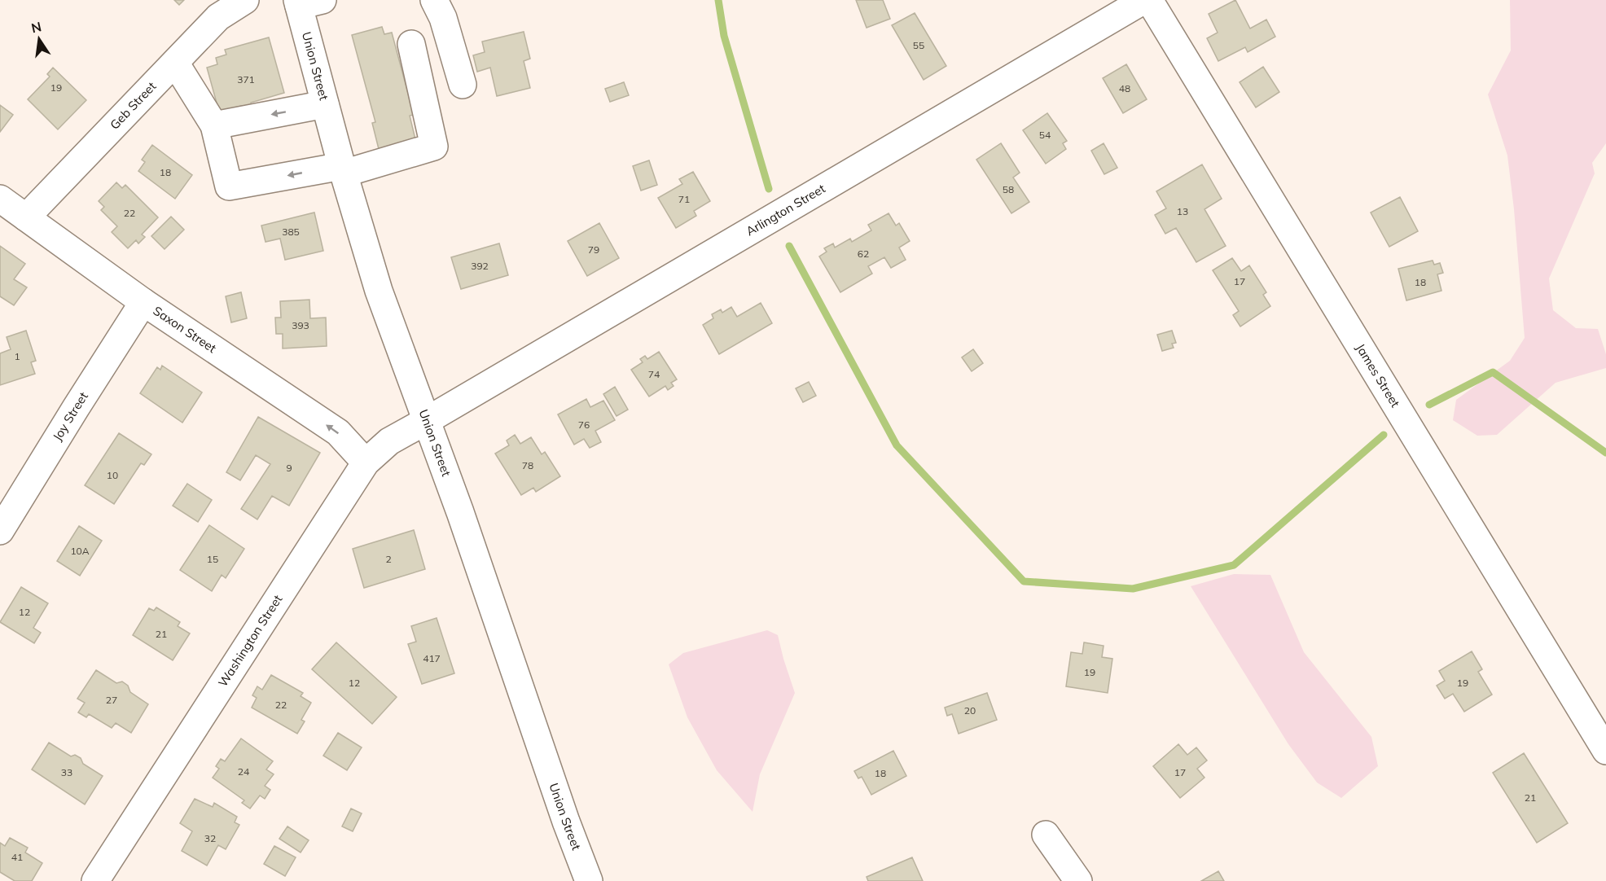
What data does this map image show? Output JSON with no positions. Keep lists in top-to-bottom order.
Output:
{
  "streets": {
    "street": [
      "Union Street",
      "Geb Street",
      "Arlington Street",
      "Saxon Street",
      "James Street",
      "Joy Street",
      "Washington Street"
    ]
  },
  "crossings": [
    ["Union Street", "Arlington Street"],
    ["Union Street", "Washington Street"],
    ["Geb Street", "Saxon Street"],
    ["Arlington Street", "Washington Street"],
    ["Saxon Street", "Joy Street"],
    ["Saxon Street", "Washington Street"]
  ],
  "one_way": ["Saxon Street"],
  "house_numbers": [
    "55",
    "371",
    "19",
    "48",
    "54",
    "18",
    "58",
    "71",
    "13",
    "22",
    "385",
    "79",
    "62",
    "392",
    "17",
    "18",
    "393",
    "1",
    "74",
    "76",
    "78",
    "9",
    "10",
    "10A",
    "15",
    "2",
    "12",
    "21",
    "417",
    "19",
    "12",
    "19",
    "27",
    "22",
    "20",
    "24",
    "33",
    "17",
    "18",
    "21",
    "32",
    "41"
  ],
  "north": "top"
}
